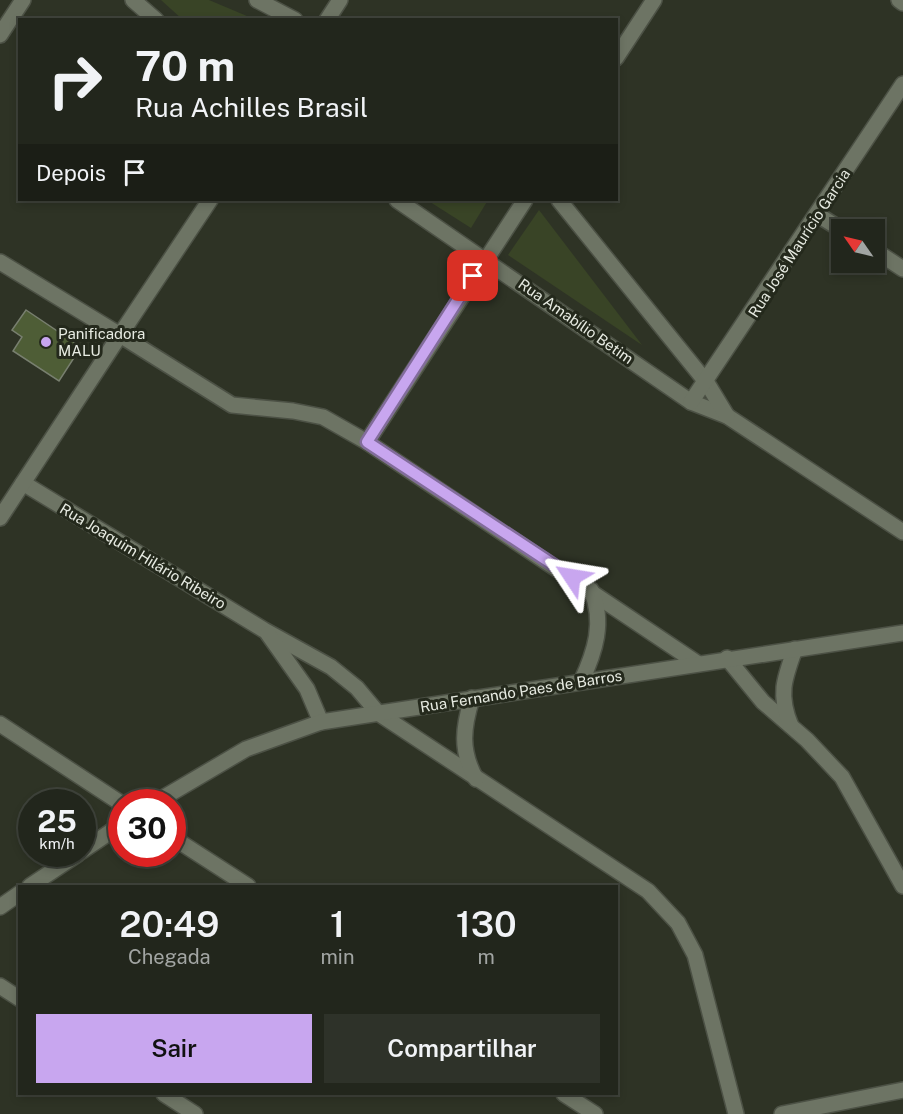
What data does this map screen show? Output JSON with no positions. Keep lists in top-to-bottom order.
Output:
{
  "streets": {
    "street": [
      "Rua José Maurício Garcia",
      "Rua Amabílio Betim",
      "Rua Joaquim Hilário Ribeiro",
      "Rua Fernando Paes de Barros"
    ]
  },
  "crossings": [
    ["Rua José Maurício Garcia", "Rua Amabílio Betim"],
    ["Rua Joaquim Hilário Ribeiro", "Rua Fernando Paes de Barros"]
  ],
  "places": ["Panificadora MALU"],
  "north": "top left",
  "page": {
    "turn": ["70 m", "Rua Achilles Brasil"],
    "then": "Depois",
    "speed": "25 km/h",
    "limit": "30",
    "eta": [
      "20:49",
      "Chegada",
      "1",
      "min",
      "130",
      "m"
    ],
    "buttons": ["Sair", "Compartilhar"]
  }
}
